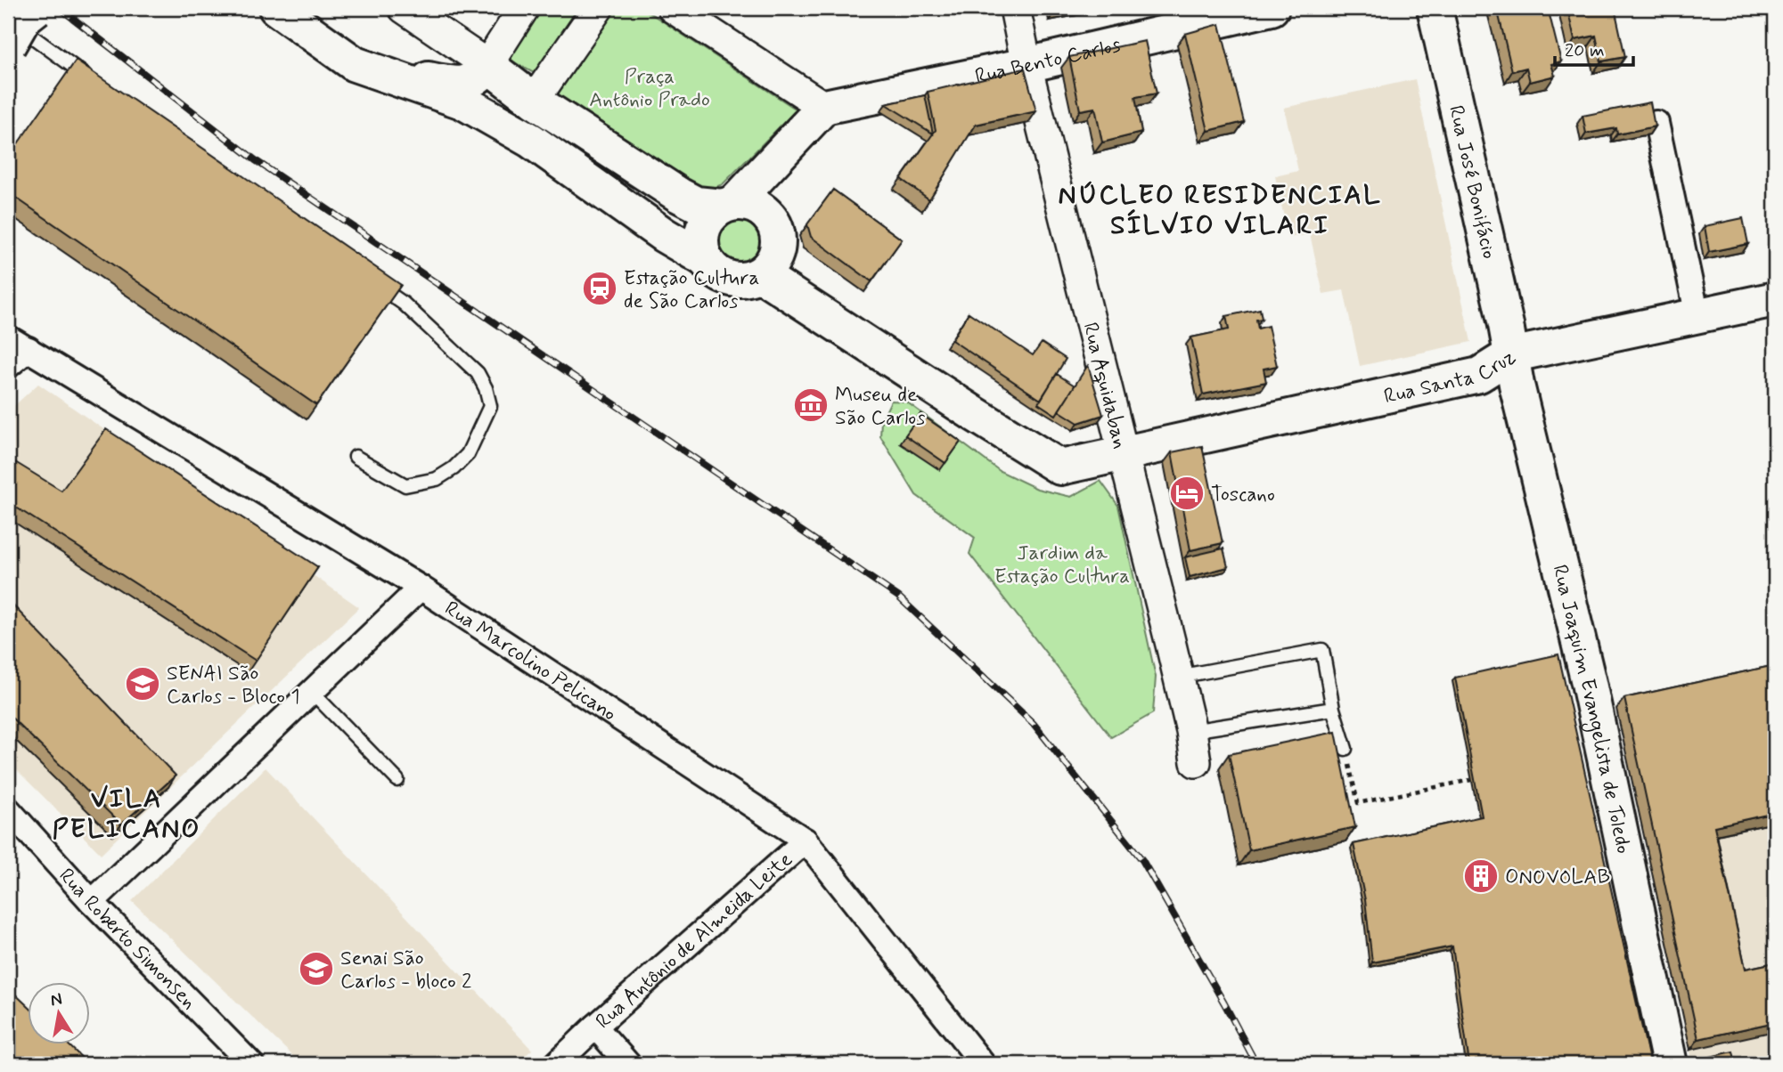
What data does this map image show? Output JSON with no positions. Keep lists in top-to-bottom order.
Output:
{
  "streets": {
    "main road": [
      "Rua Bento Carlos",
      "Rua José Bonifácio",
      "Rua Santa Cruz",
      "Rua Joaquim Evangelista de Toledo"
    ],
    "street": [
      "Rua Aquidaban",
      "Rua Marcolino Pelicano",
      "Rua Roberto Simonsen",
      "Rua Antônio de Almeida Leite"
    ]
  },
  "crossings": [
    ["Rua Bento Carlos", "Rua Aquidaban"],
    ["Rua José Bonifácio", "Rua Santa Cruz"],
    ["Rua José Bonifácio", "Rua Joaquim Evangelista de Toledo"],
    ["Rua Santa Cruz", "Rua Aquidaban"],
    ["Rua Santa Cruz", "Rua Joaquim Evangelista de Toledo"],
    ["Rua Marcolino Pelicano", "Rua Antônio de Almeida Leite"]
  ],
  "districts": ["NÚCLEO RESIDENCIAL SÍLVIO VILARI", "VILA PELICANO"],
  "parks": ["Praça Antônio Prado", "Jardim da Estação Cultura"],
  "places": {
    "station": ["Estação Cultura de São Carlos"],
    "museum": ["Museu de São Carlos"],
    "hotel": ["Toscano"],
    "school or university": ["SENAI São Carlos - Bloco 1", "Senai São Carlos - bloco 2"],
    "building": ["ONOVOLAB"]
  },
  "scale_bar": "20 m",
  "north": "top"
}
